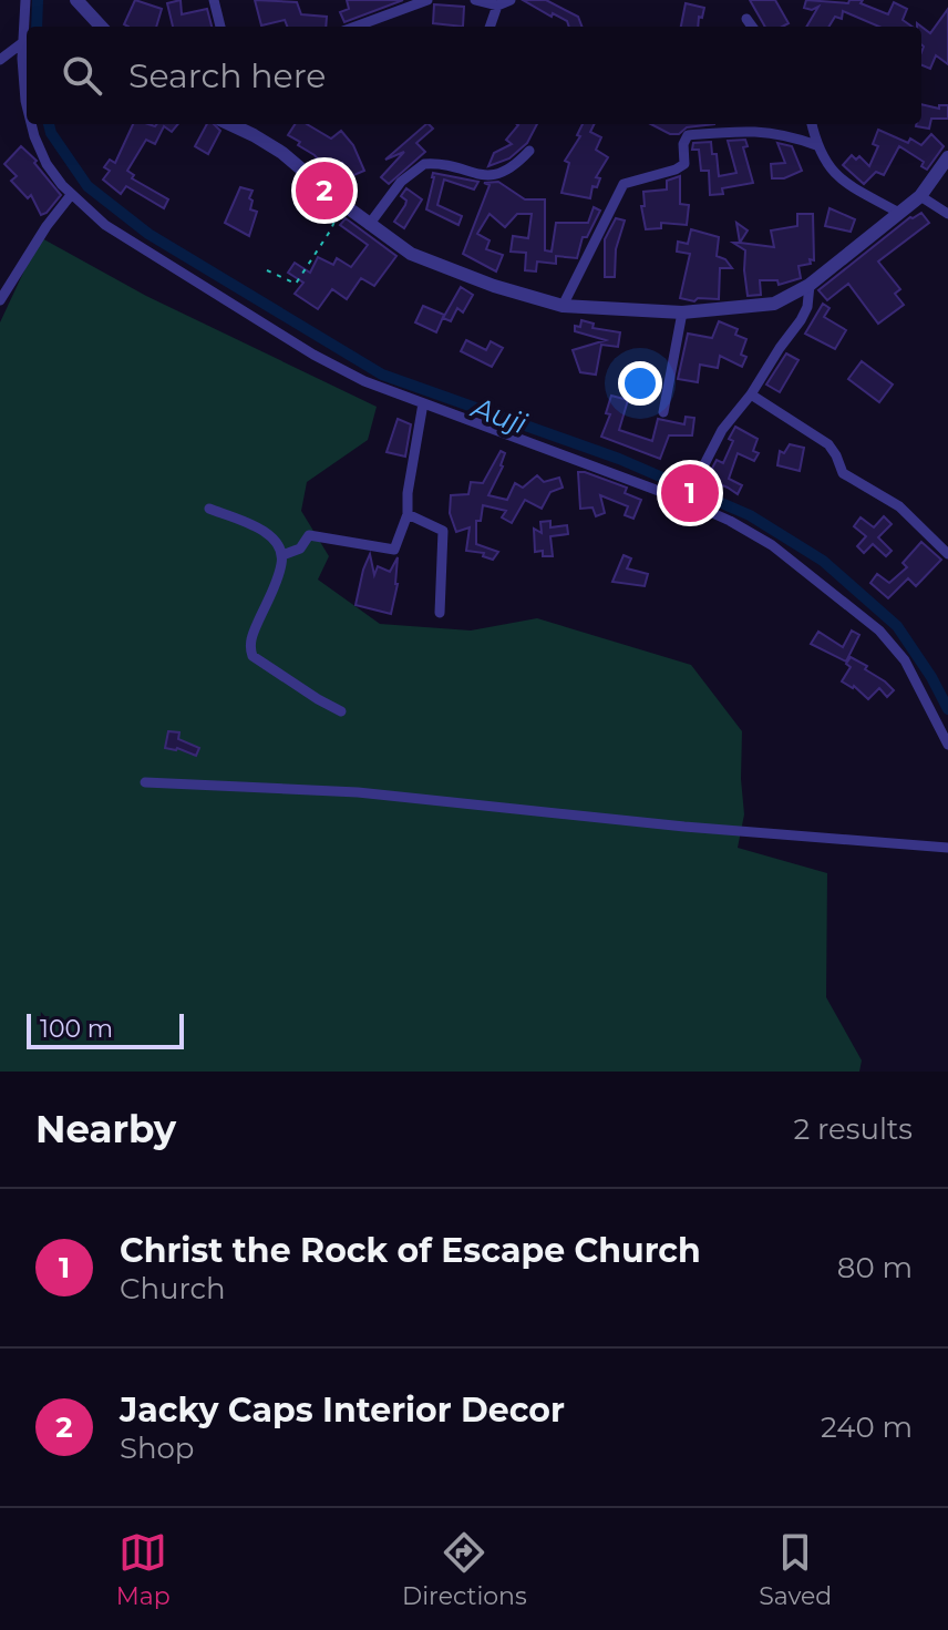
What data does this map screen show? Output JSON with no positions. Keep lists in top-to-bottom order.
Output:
{
  "water": ["Auji"],
  "scale_bar": "100 m",
  "page": {
    "search": "Search here",
    "pins": ["2", "1"],
    "scale": "100 m",
    "heading": ["Nearby", "2 results"],
    "list": [
      {
        "mark": "1",
        "name": "Christ the Rock of Escape Church",
        "note": "Church",
        "value": "80 m"
      },
      {
        "mark": "2",
        "name": "Jacky Caps Interior Decor",
        "note": "Shop",
        "value": "240 m"
      }
    ],
    "nav": ["Map", "Directions", "Saved"]
  }
}
